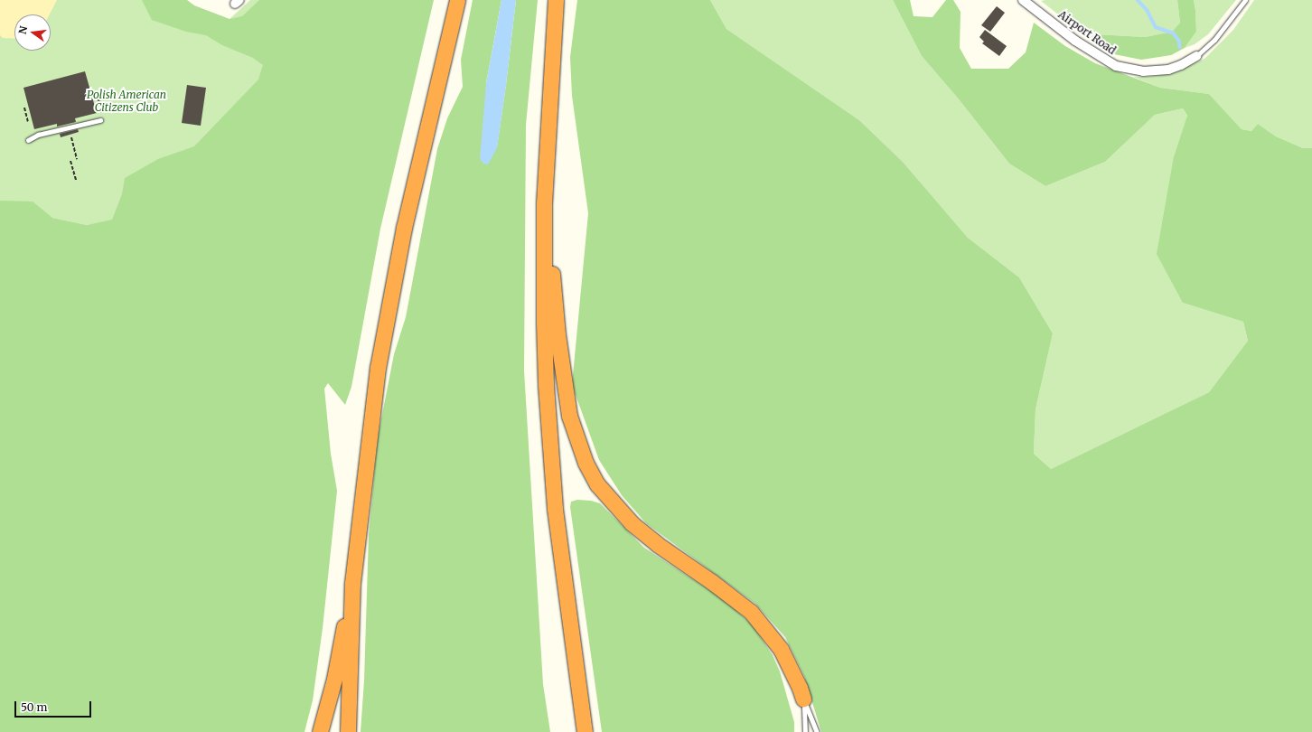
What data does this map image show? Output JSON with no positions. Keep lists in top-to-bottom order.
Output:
{
  "streets": {
    "street": ["Airport Road"]
  },
  "parks": ["Polish American Citizens Club"],
  "scale_bar": "50 m",
  "north": "left"
}
